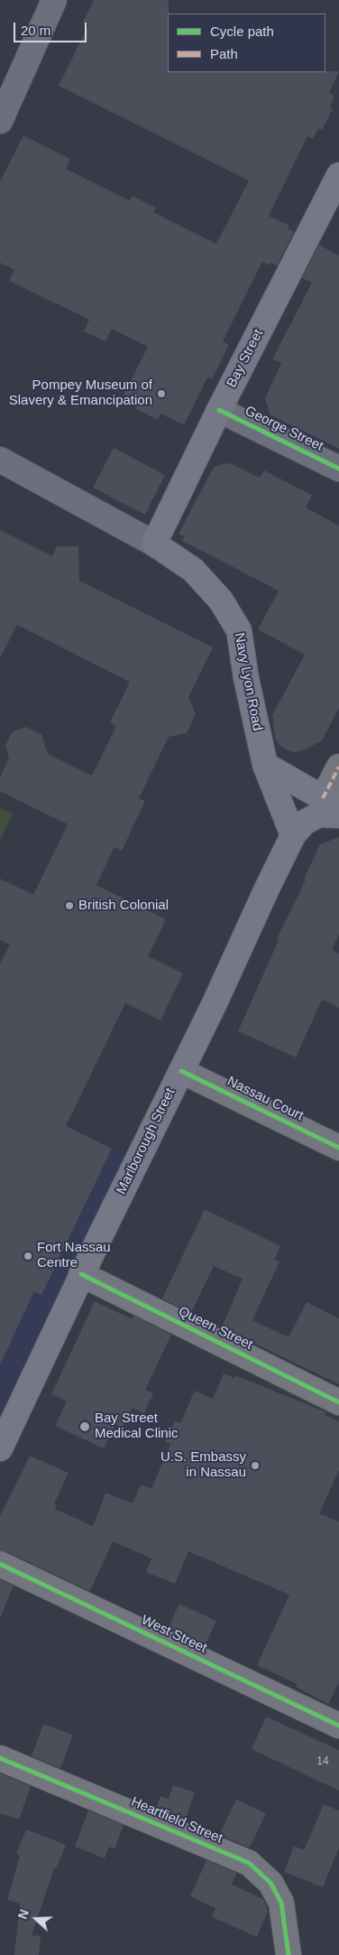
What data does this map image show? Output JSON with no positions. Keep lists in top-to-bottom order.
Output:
{
  "streets": {
    "highway": ["Bay Street", "Navy Lyon Road", "Marlborough Street"],
    "main road": ["George Street"],
    "street": [
      "Nassau Court",
      "Queen Street",
      "West Street",
      "Heartfield Street"
    ]
  },
  "crossings": [
    ["Bay Street", "George Street"],
    ["Bay Street", "Navy Lyon Road"],
    ["Navy Lyon Road", "Marlborough Street"],
    ["Nassau Court", "Marlborough Street"],
    ["Marlborough Street", "Queen Street"]
  ],
  "places": [
    "Pompey Museum of Slavery & Emancipation",
    "British Colonial",
    "Fort Nassau Centre",
    "Bay Street Medical Clinic",
    "U.S. Embassy in Nassau"
  ],
  "house_numbers": ["14"],
  "legend": ["Cycle path", "Path"],
  "scale_bar": "20 m",
  "north": "left"
}
